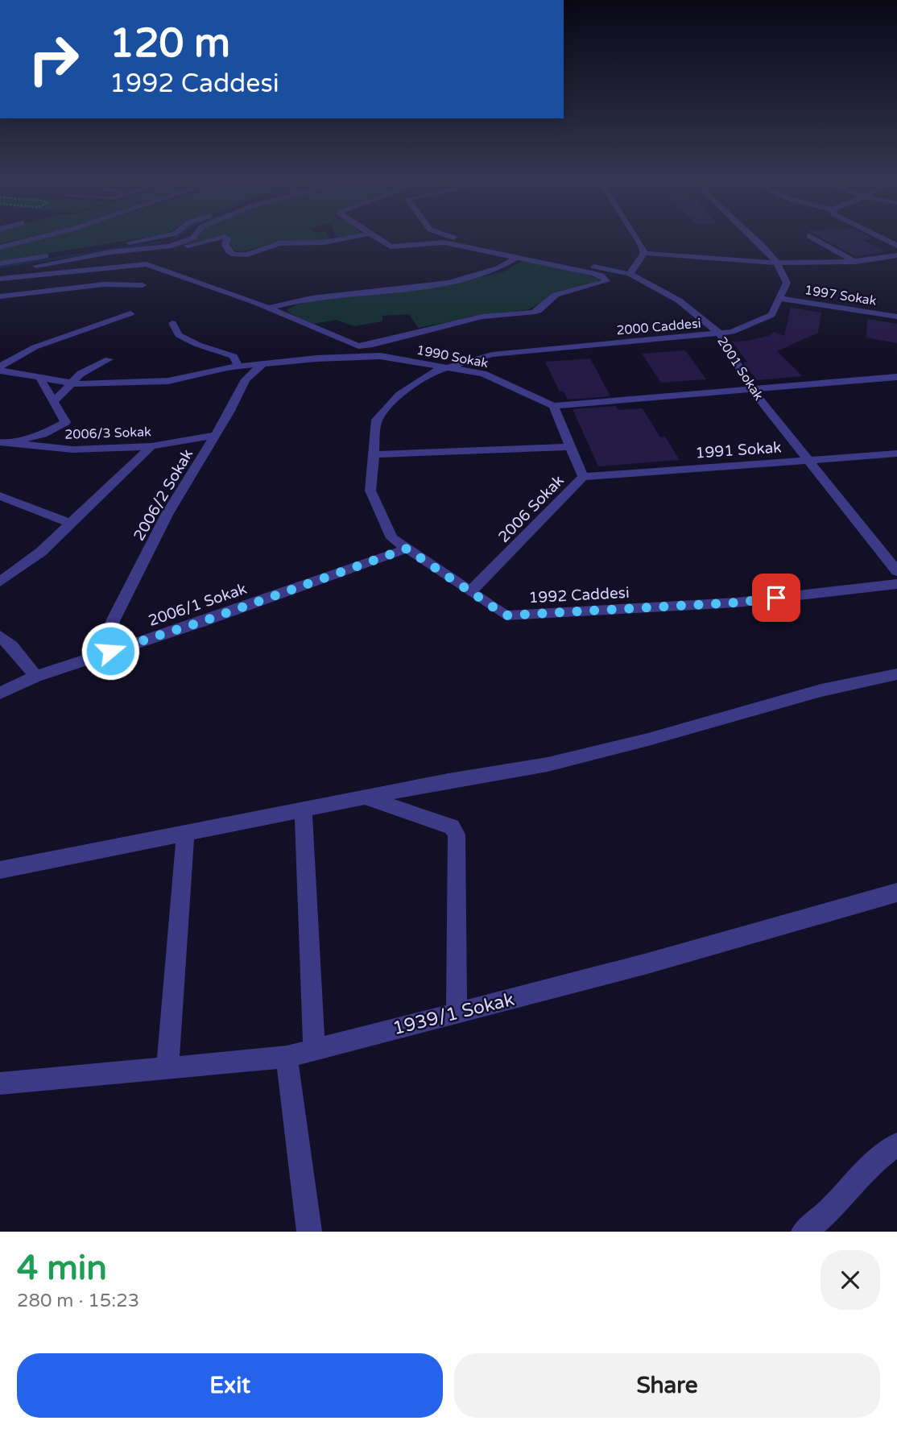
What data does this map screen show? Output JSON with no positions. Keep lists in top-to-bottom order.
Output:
{
  "streets": {
    "street": [
      "1997 Sokak",
      "2000 Caddesi",
      "1990 Sokak",
      "2001 Sokak",
      "2006/3 Sokak",
      "1991 Sokak",
      "2006/2 Sokak",
      "2006 Sokak",
      "1992 Caddesi",
      "2006/1 Sokak",
      "1939/1 Sokak"
    ]
  },
  "crossings": [
    ["1997 Sokak", "2000 Caddesi"],
    ["2000 Caddesi", "1990 Sokak"],
    ["2000 Caddesi", "2001 Sokak"],
    ["2000 Caddesi", "1992 Caddesi"],
    ["1990 Sokak", "2001 Sokak"],
    ["1990 Sokak", "2006/2 Sokak"],
    ["1990 Sokak", "2006 Sokak"],
    ["1990 Sokak", "1992 Caddesi"],
    ["2001 Sokak", "1991 Sokak"],
    ["2006/3 Sokak", "2006/2 Sokak"],
    ["1991 Sokak", "2006 Sokak"],
    ["2006/2 Sokak", "2006/1 Sokak"],
    ["2006 Sokak", "1992 Caddesi"],
    ["1992 Caddesi", "2006/1 Sokak"]
  ],
  "page": {
    "turn": ["120 m", "1992 Caddesi"],
    "heading": ["4 min", "280 m · 15:23"],
    "buttons": ["Exit", "Share"]
  }
}
